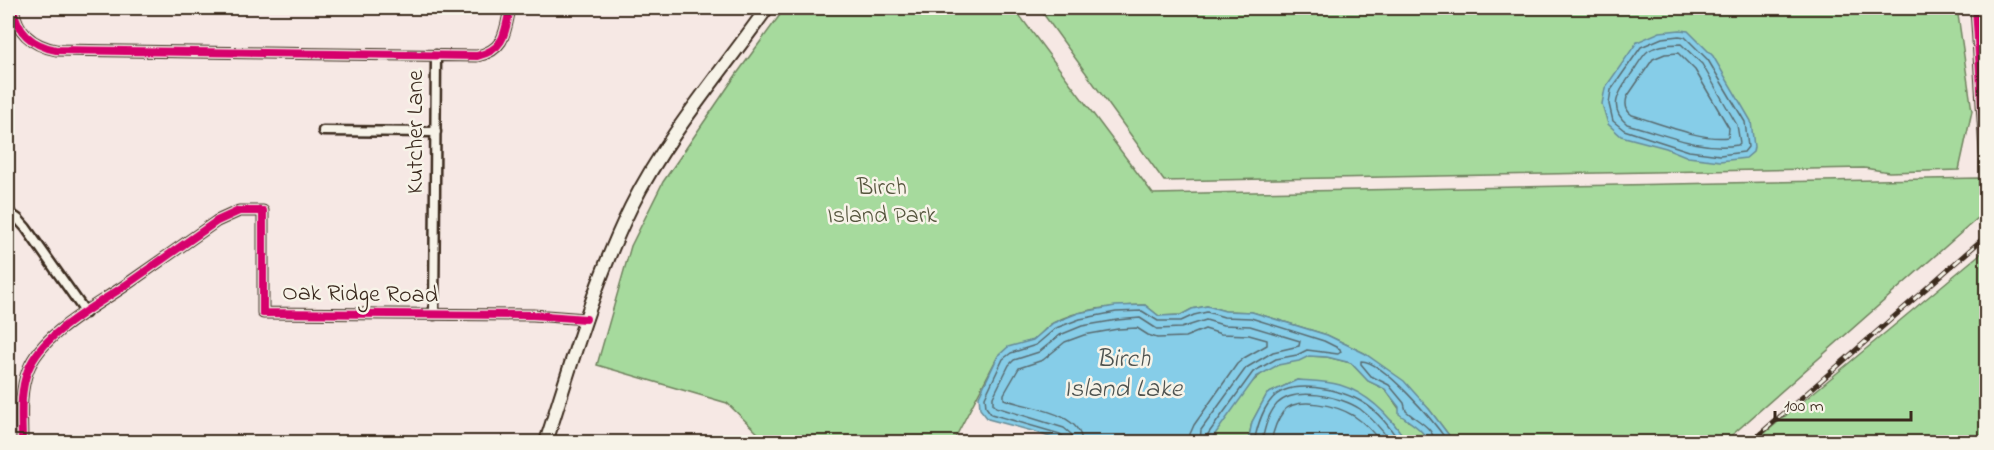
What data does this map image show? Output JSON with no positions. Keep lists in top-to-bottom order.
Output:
{
  "streets": {
    "street": ["Kutcher Lane", "Oak Ridge Road"]
  },
  "crossings": [
    ["Kutcher Lane", "Oak Ridge Road"]
  ],
  "water": ["Birch Island Lake"],
  "parks": ["Birch Island Park"],
  "scale_bar": "100 m"
}
